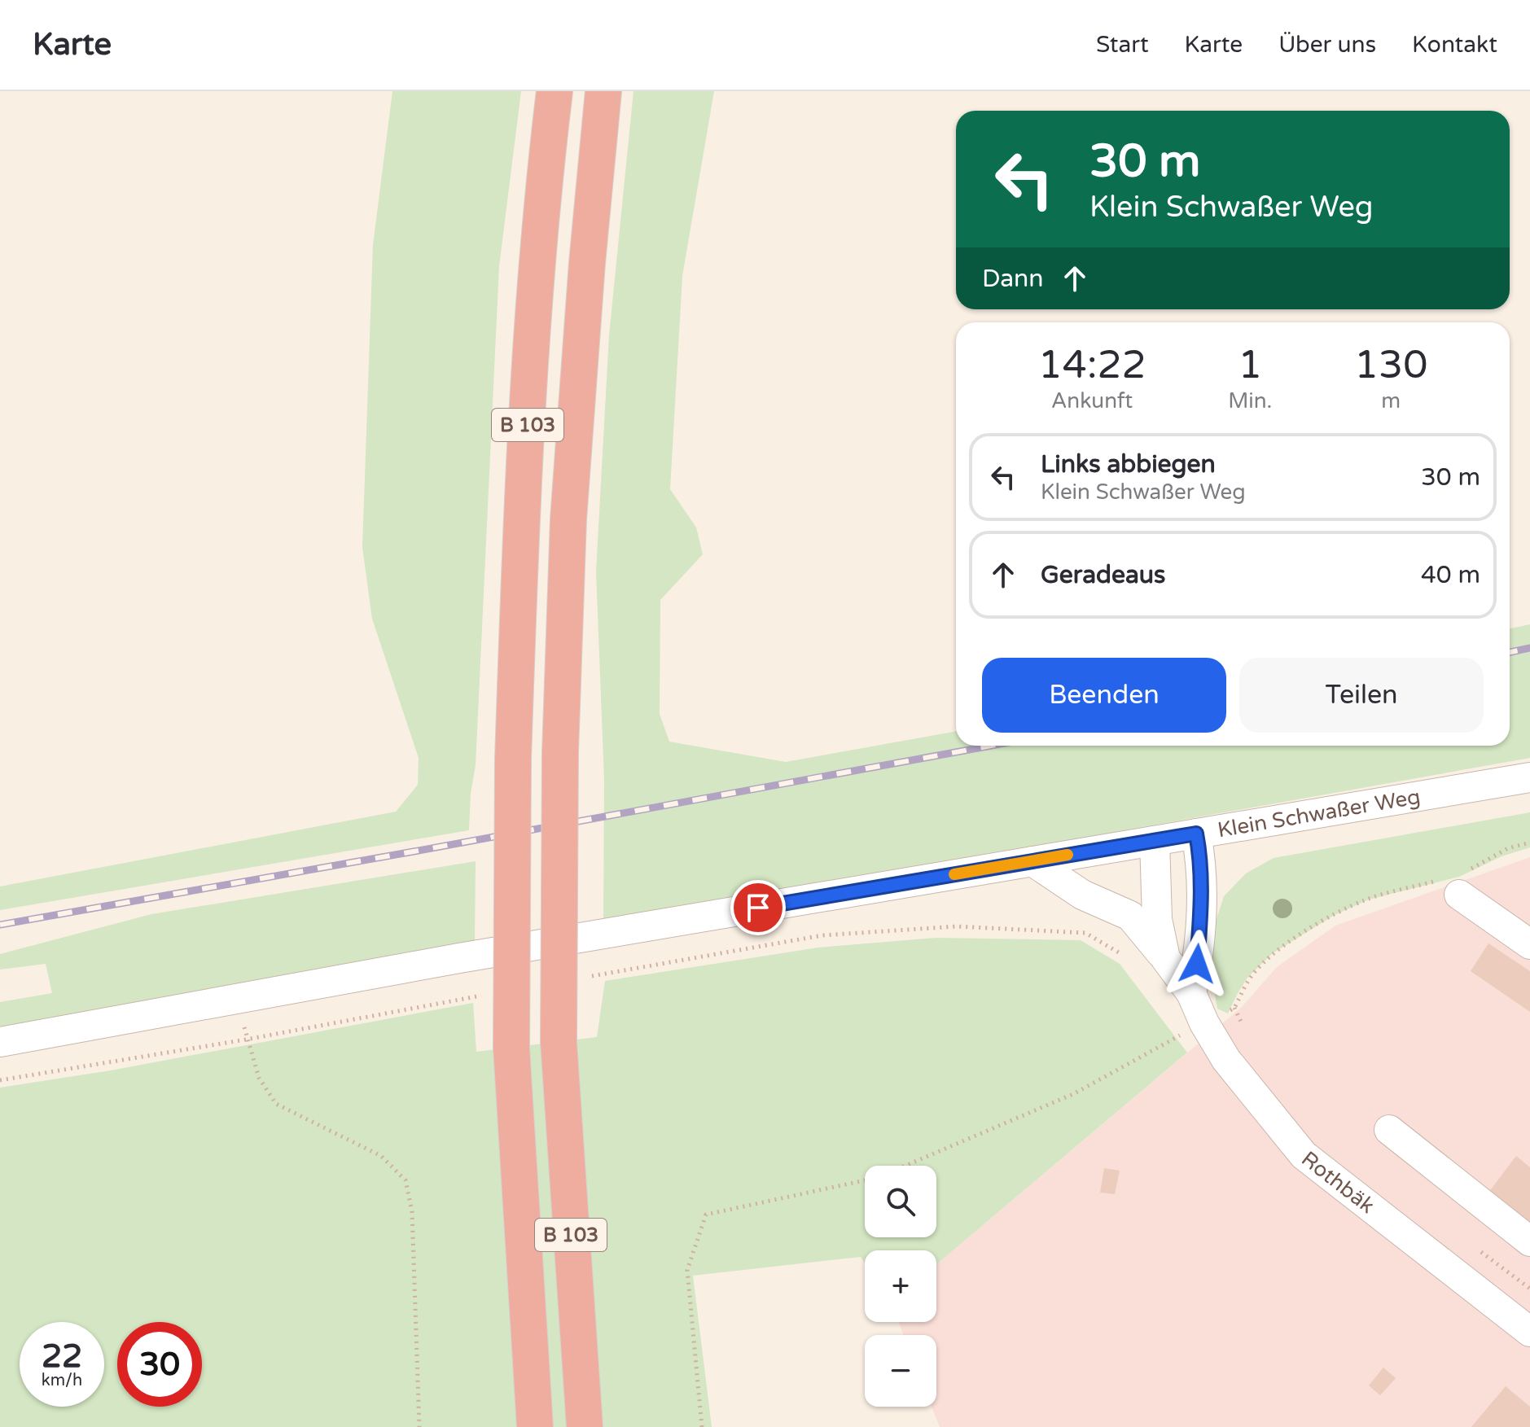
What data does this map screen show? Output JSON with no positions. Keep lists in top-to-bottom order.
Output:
{
  "streets": {
    "highway": ["B 103"],
    "street": ["Klein Schwaßer Weg", "Rothbäk"]
  },
  "crossings": [
    ["Klein Schwaßer Weg", "Rothbäk"]
  ],
  "page": {
    "header": "Karte",
    "nav": [
      "Start",
      "Karte",
      "Über uns",
      "Kontakt"
    ],
    "turn": ["30 m", "Klein Schwaßer Weg"],
    "then": "Dann",
    "eta": [
      "14:22",
      "Ankunft",
      "1",
      "Min.",
      "130",
      "m"
    ],
    "list": [
      {
        "name": "Links abbiegen",
        "note": "Klein Schwaßer Weg",
        "value": "30 m"
      },
      {
        "name": "Geradeaus",
        "value": "40 m"
      }
    ],
    "buttons": ["Beenden", "Teilen"],
    "map_buttons": ["+", "−"],
    "speed": "22 km/h",
    "limit": "30"
  }
}
